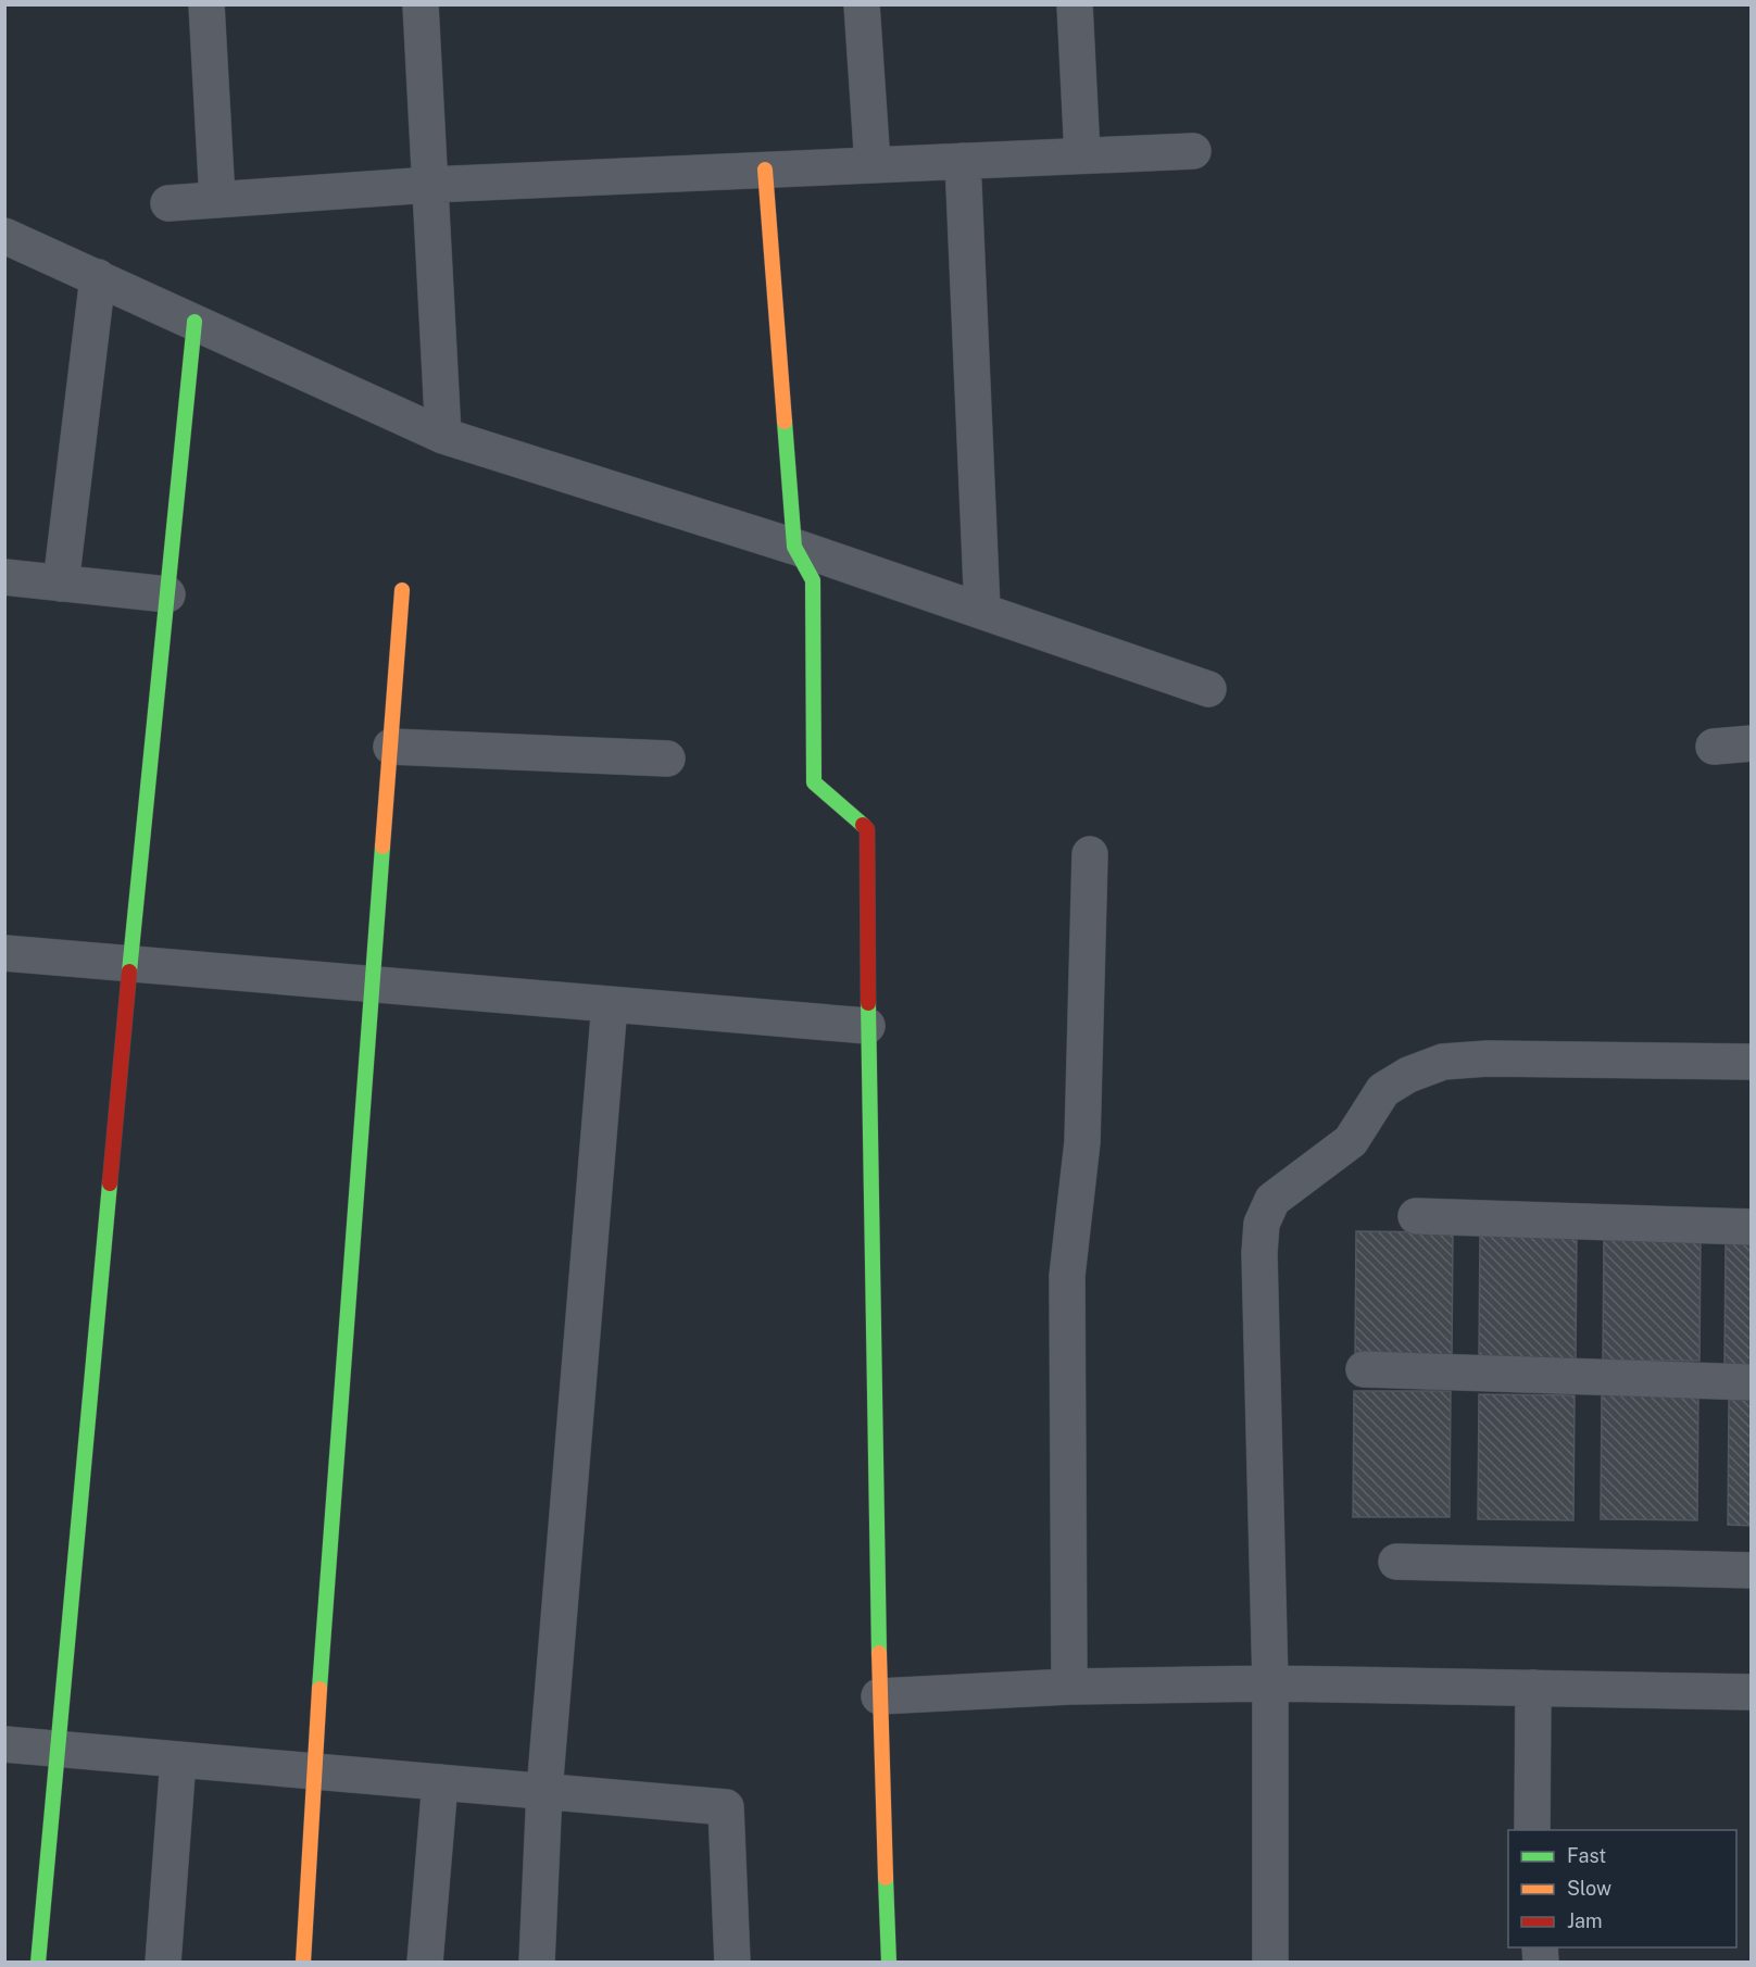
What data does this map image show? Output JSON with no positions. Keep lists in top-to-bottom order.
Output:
{
  "legend": ["Fast", "Slow", "Jam"]
}
